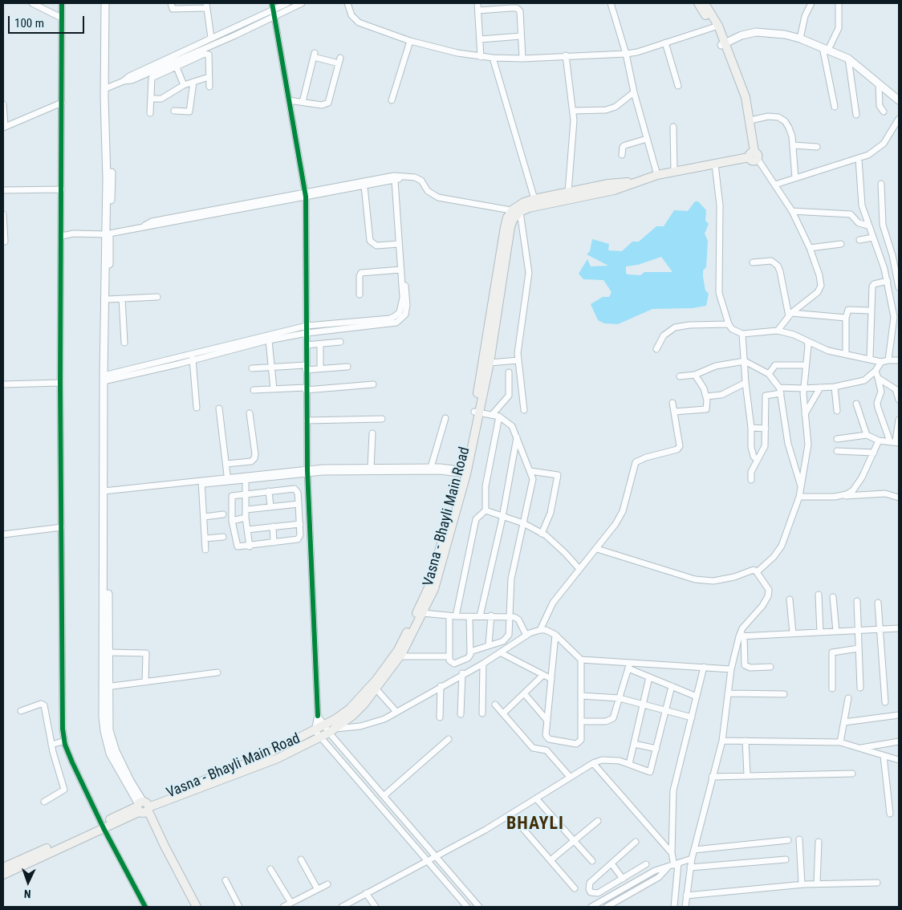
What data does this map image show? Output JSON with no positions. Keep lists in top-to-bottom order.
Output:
{
  "streets": {
    "main road": ["Vasna - Bhayli Main Road"]
  },
  "districts": ["BHAYLI"],
  "scale_bar": "100 m",
  "north": "bottom"
}
